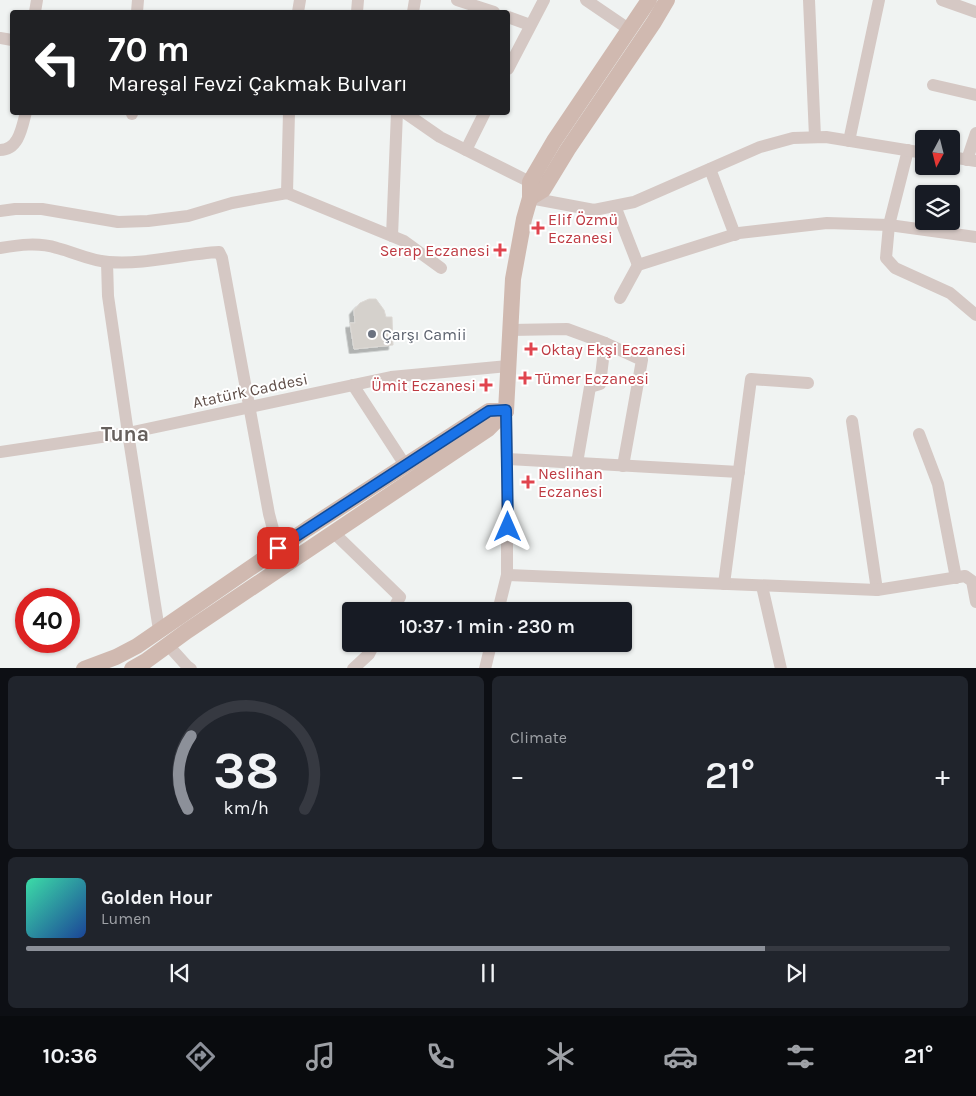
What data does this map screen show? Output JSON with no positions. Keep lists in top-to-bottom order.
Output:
{
  "streets": {
    "street": ["Atatürk Caddesi"]
  },
  "districts": ["Tuna"],
  "places": {
    "health": [
      "Elif Özmü Eczanesi",
      "Serap Eczanesi",
      "Oktay Ekşi Eczanesi",
      "Tümer Eczanesi",
      "Ümit Eczanesi",
      "Neslihan Eczanesi"
    ],
    "other": ["Çarşı Camii"]
  },
  "north": "bottom",
  "page": {
    "turn": ["70 m", "Mareşal Fevzi Çakmak Bulvarı"],
    "limit": "40",
    "trip": "10:37 · 1 min · 230 m",
    "tile": "Climate",
    "heat": ["−", "21°", "+"],
    "song": ["Golden Hour", "Lumen"],
    "tabs": ["10:36", "21°"],
    "gauge": ["38", "km/h"]
  }
}
